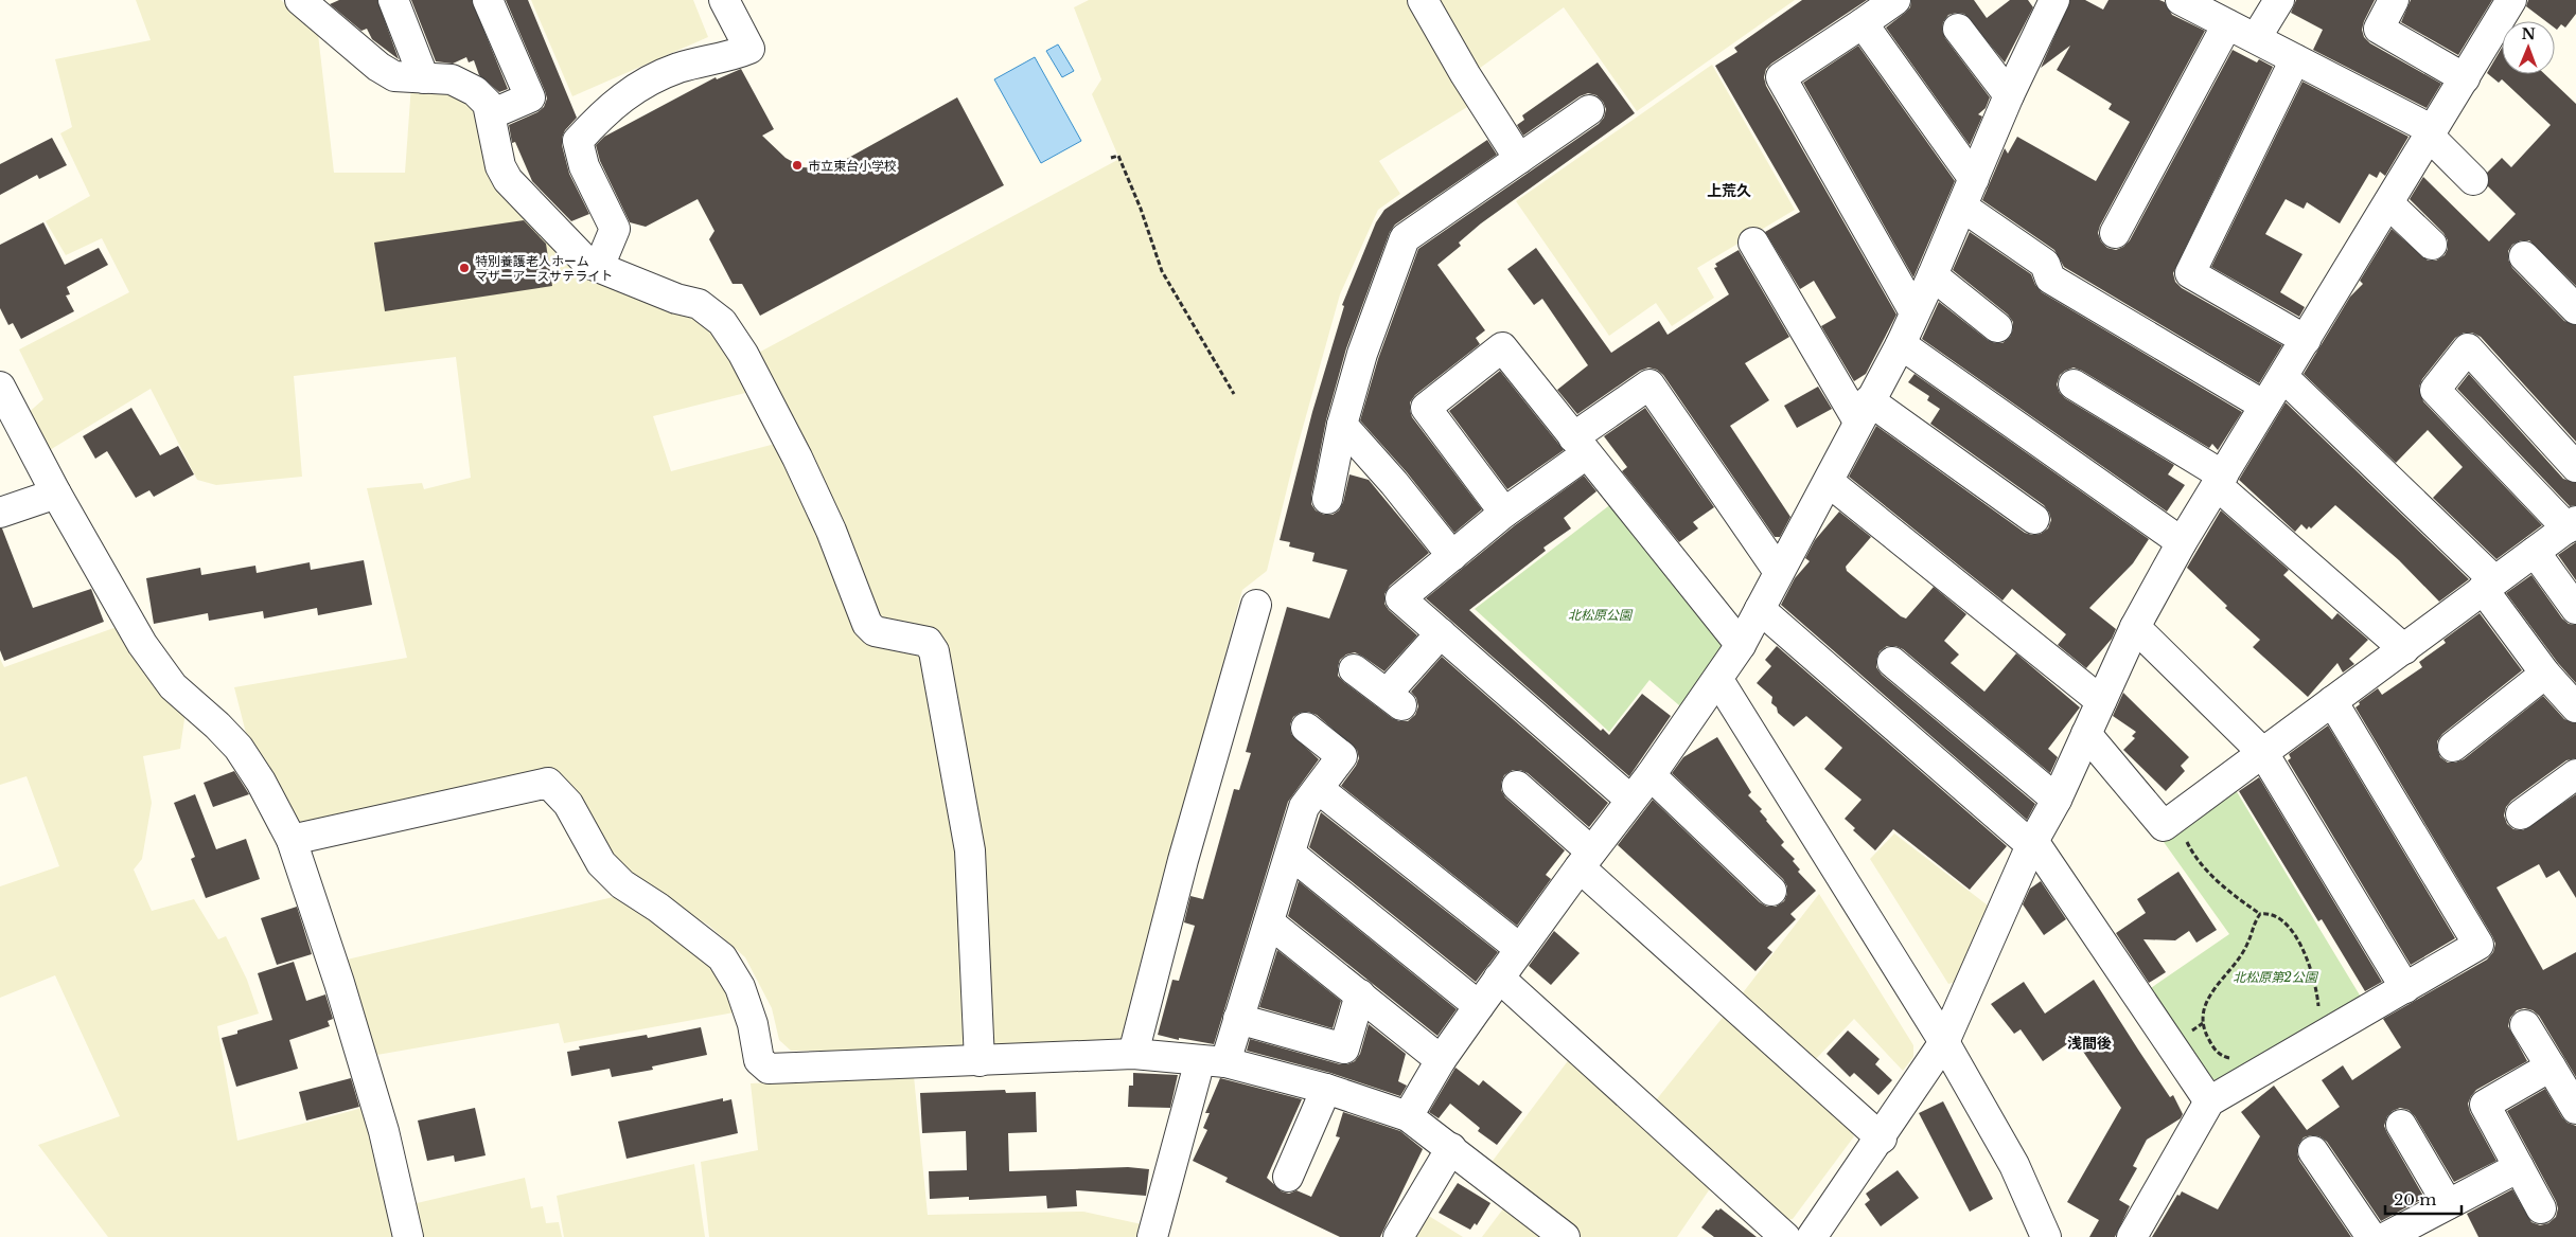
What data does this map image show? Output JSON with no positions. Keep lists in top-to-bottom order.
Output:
{
  "districts": ["上荒久", "浅間後"],
  "parks": ["北松原公園", "北松原第2公園"],
  "places": ["市立東台小学校", "特別養護老人ホーム マザーアースサテライト"],
  "scale_bar": "20 m",
  "north": "top"
}
